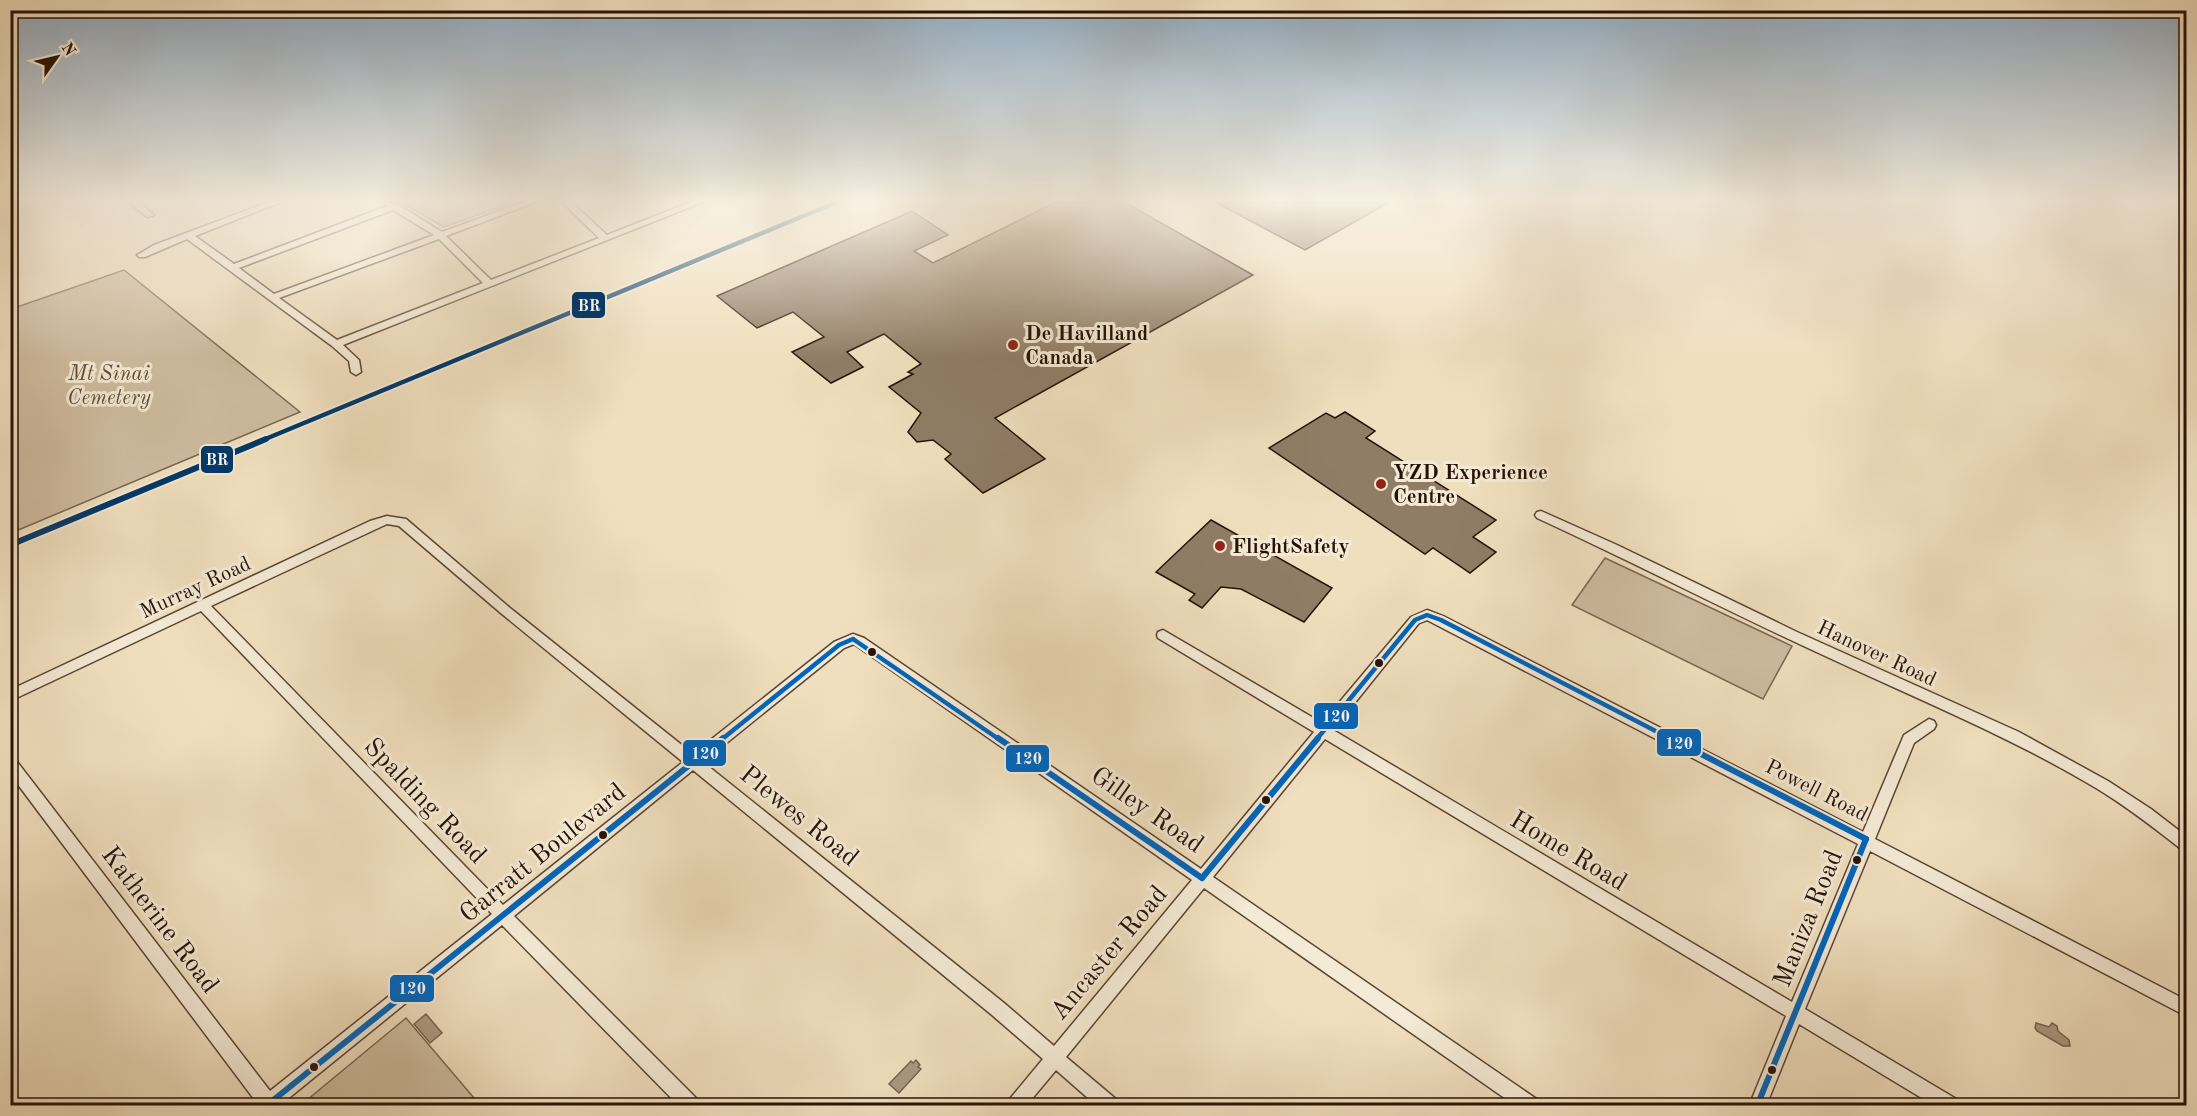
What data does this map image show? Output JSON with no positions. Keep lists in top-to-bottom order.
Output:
{
  "streets": {
    "street": [
      "Murray Road",
      "Hanover Road",
      "Powell Road",
      "Spalding Road",
      "Gilley Road",
      "Plewes Road",
      "Home Road",
      "Garratt Boulevard",
      "Maniza Road",
      "Katherine Road",
      "Ancaster Road"
    ]
  },
  "crossings": [
    ["Murray Road", "Spalding Road"],
    ["Murray Road", "Plewes Road"],
    ["Powell Road", "Maniza Road"],
    ["Powell Road", "Ancaster Road"],
    ["Spalding Road", "Garratt Boulevard"],
    ["Gilley Road", "Garratt Boulevard"],
    ["Gilley Road", "Ancaster Road"],
    ["Plewes Road", "Garratt Boulevard"],
    ["Plewes Road", "Ancaster Road"],
    ["Home Road", "Maniza Road"],
    ["Home Road", "Ancaster Road"],
    ["Garratt Boulevard", "Katherine Road"]
  ],
  "parks": ["Mt Sinai Cemetery"],
  "places": ["De Havilland Canada", "YZD Experience Centre", "FlightSafety"],
  "lines": ["transit line BR", "transit line 120"],
  "north": "top right"
}
